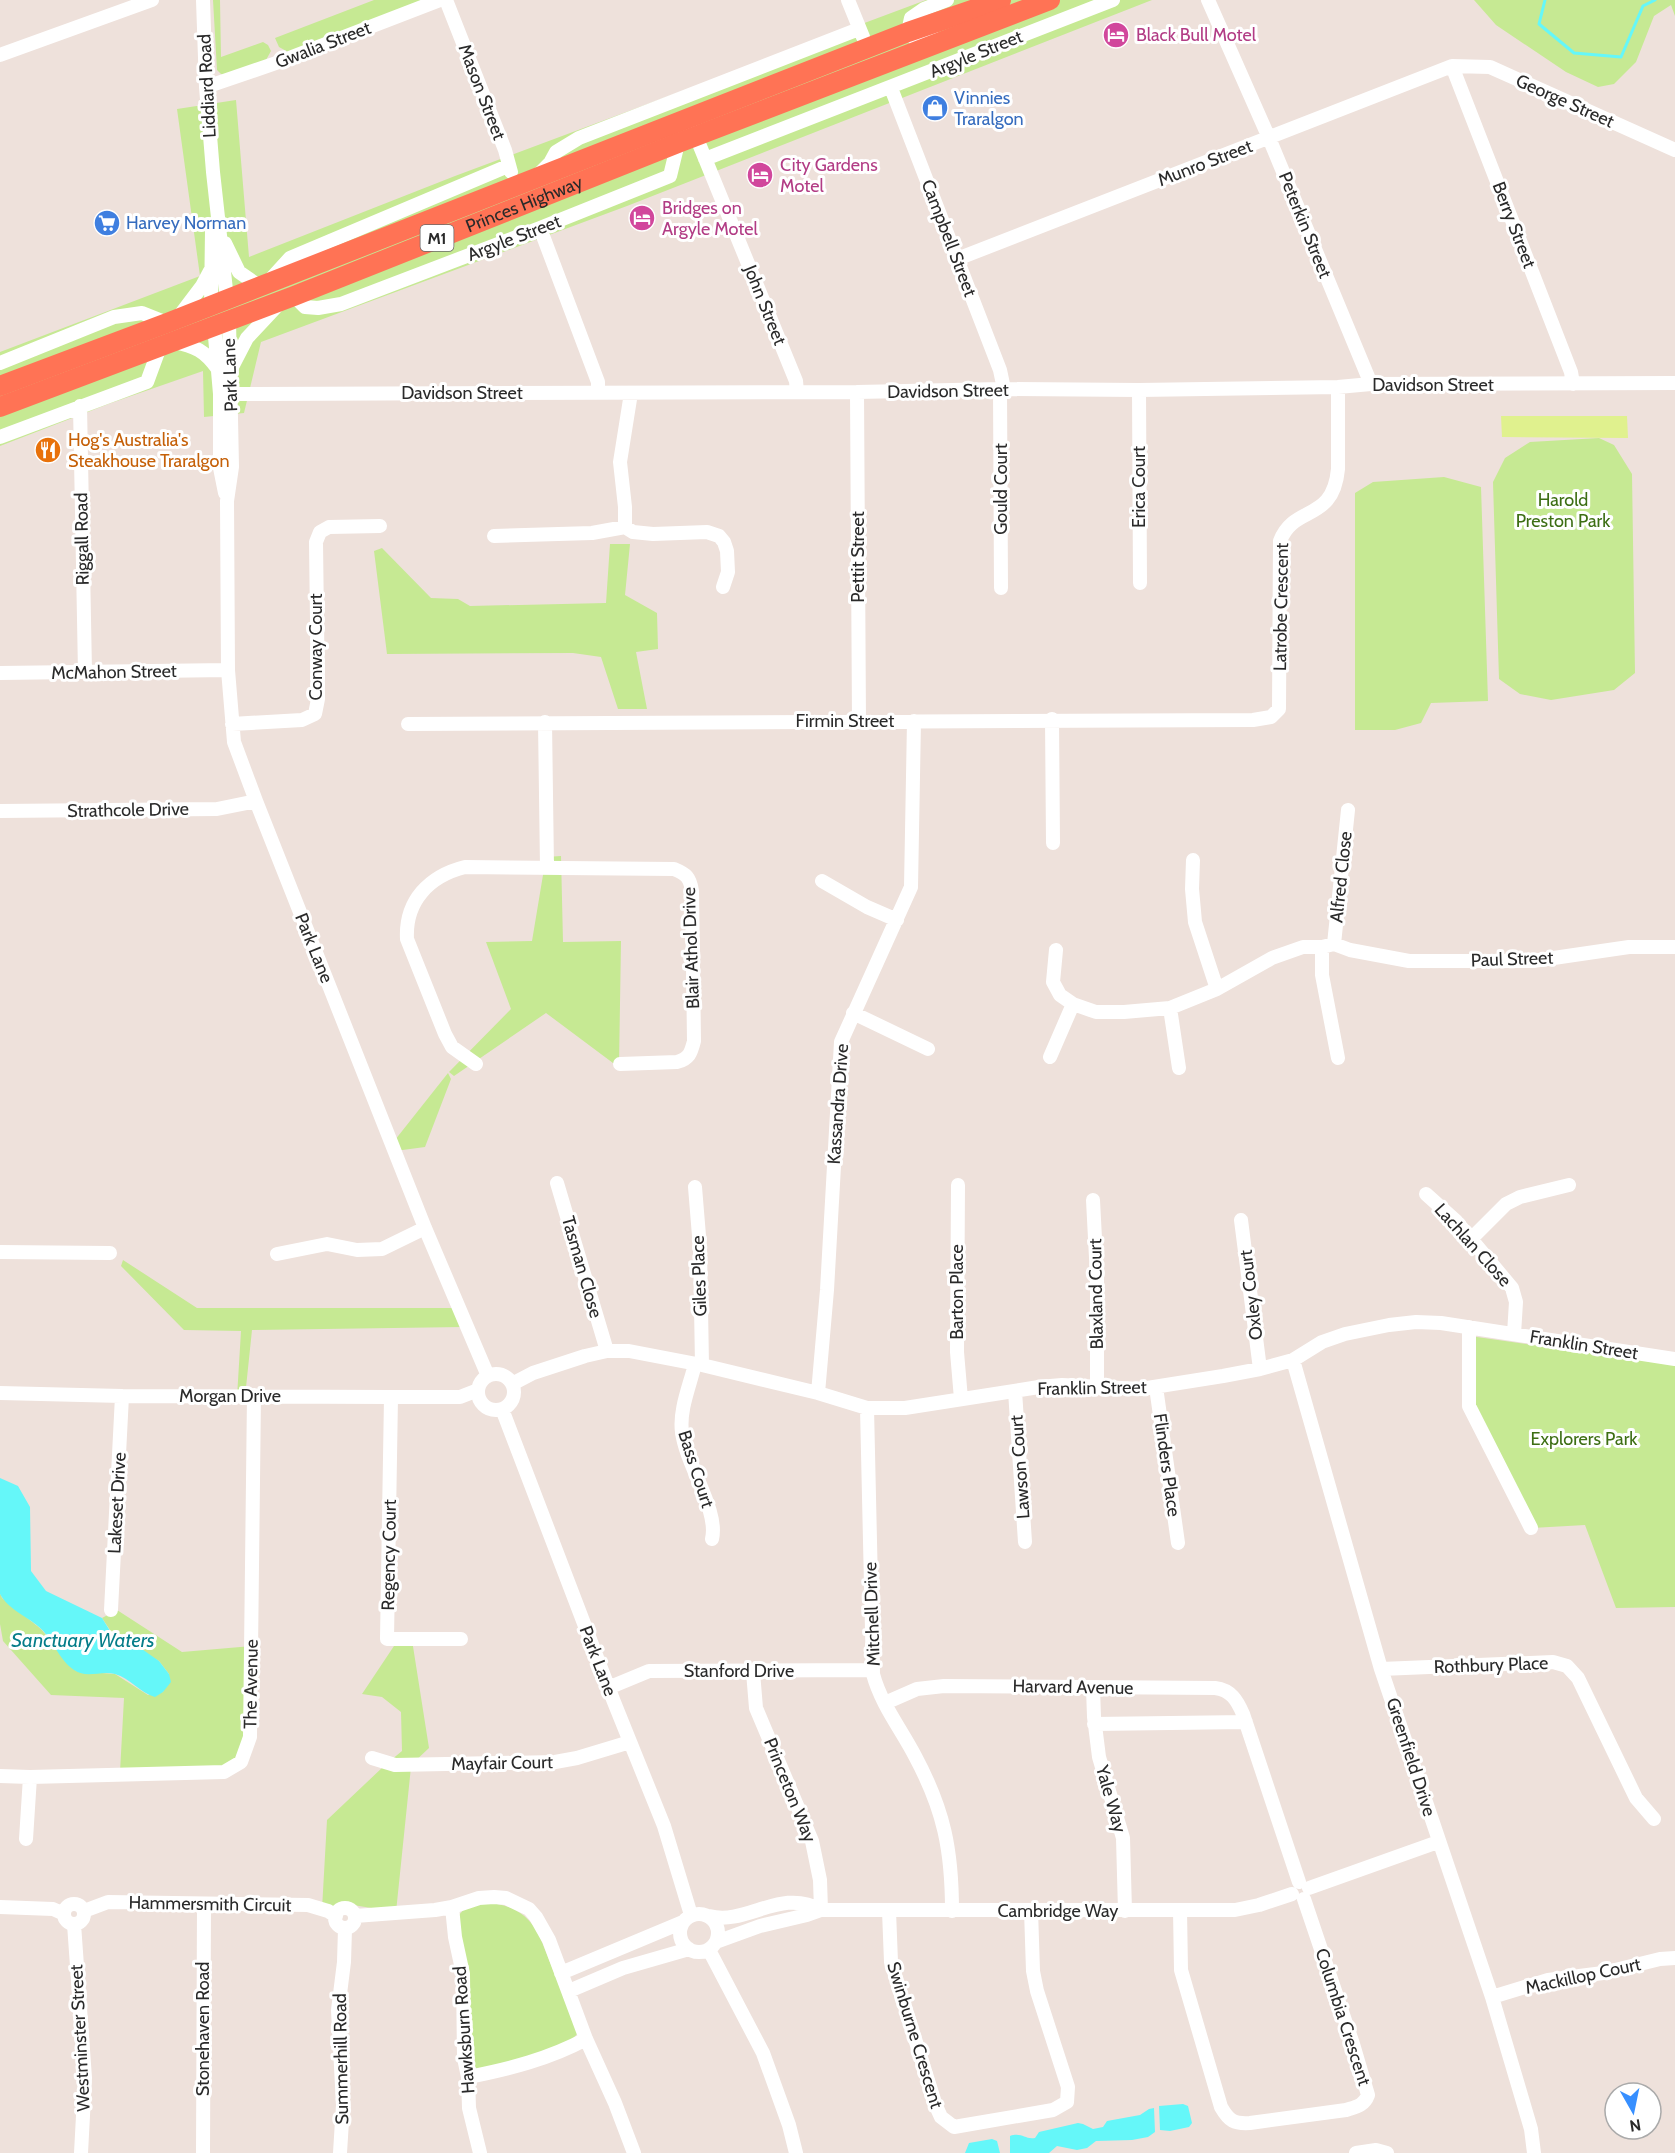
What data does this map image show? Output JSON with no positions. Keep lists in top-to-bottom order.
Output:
{
  "streets": {
    "highway": ["Princes Highway", "M1"],
    "street": [
      "Gwalia Street",
      "Argyle Street",
      "Liddiard Road",
      "Mason Street",
      "George Street",
      "Munro Street",
      "Peterkin Street",
      "Berry Street",
      "Campbell Street",
      "John Street",
      "Park Lane",
      "Davidson Street",
      "Erica Court",
      "Gould Court",
      "Riggall Road",
      "Pettit Street",
      "Latrobe Crescent",
      "Conway Court",
      "McMahon Street",
      "Firmin Street",
      "Strathcole Drive",
      "Alfred Close",
      "Blair Athol Drive",
      "Paul Street",
      "Kassandra Drive",
      "Lachlan Close",
      "Tasman Close",
      "Giles Place",
      "Barton Place",
      "Blaxland Court",
      "Oxley Court",
      "Franklin Street",
      "Morgan Drive",
      "Flinders Place",
      "Lawson Court",
      "Bass Court",
      "Lakeset Drive",
      "Regency Court",
      "Mitchell Drive",
      "Rothbury Place",
      "Stanford Drive",
      "The Avenue",
      "Harvard Avenue",
      "Greenfield Drive",
      "Mayfair Court",
      "Princeton Way",
      "Yale Way",
      "Hammersmith Circuit",
      "Cambridge Way",
      "Mackillop Court",
      "Columbia Crescent",
      "Stonehaven Road",
      "Hawksburn Road",
      "Swinburne Crescent",
      "Westminster Street",
      "Summerhill Road"
    ]
  },
  "crossings": [
    ["Gwalia Street", "Liddiard Road"],
    ["Argyle Street", "Princes Highway"],
    ["Argyle Street", "Campbell Street"],
    ["Argyle Street", "John Street"],
    ["Liddiard Road", "Princes Highway"],
    ["Liddiard Road", "Park Lane"],
    ["Mason Street", "Princes Highway"],
    ["George Street", "Munro Street"],
    ["George Street", "Berry Street"],
    ["Munro Street", "Peterkin Street"],
    ["Munro Street", "Berry Street"],
    ["Munro Street", "Campbell Street"],
    ["Princes Highway", "John Street"],
    ["Princes Highway", "Park Lane"],
    ["Peterkin Street", "Davidson Street"],
    ["Berry Street", "Davidson Street"],
    ["Campbell Street", "Davidson Street"],
    ["Campbell Street", "Gould Court"],
    ["John Street", "Davidson Street"],
    ["Park Lane", "Davidson Street"],
    ["Park Lane", "Conway Court"],
    ["Park Lane", "McMahon Street"],
    ["Park Lane", "Strathcole Drive"],
    ["Park Lane", "Franklin Street"],
    ["Park Lane", "Morgan Drive"],
    ["Park Lane", "Stanford Drive"],
    ["Park Lane", "Mayfair Court"],
    ["Park Lane", "Cambridge Way"],
    ["Davidson Street", "Erica Court"],
    ["Davidson Street", "Gould Court"],
    ["Davidson Street", "Pettit Street"],
    ["Davidson Street", "Latrobe Crescent"],
    ["Riggall Road", "McMahon Street"],
    ["Pettit Street", "Firmin Street"],
    ["Latrobe Crescent", "Firmin Street"],
    ["Firmin Street", "Kassandra Drive"],
    ["Alfred Close", "Paul Street"],
    ["Kassandra Drive", "Franklin Street"],
    ["Lachlan Close", "Franklin Street"],
    ["Tasman Close", "Franklin Street"],
    ["Giles Place", "Franklin Street"],
    ["Giles Place", "Bass Court"],
    ["Barton Place", "Franklin Street"],
    ["Blaxland Court", "Franklin Street"],
    ["Oxley Court", "Franklin Street"],
    ["Franklin Street", "Morgan Drive"],
    ["Franklin Street", "Flinders Place"],
    ["Franklin Street", "Lawson Court"],
    ["Franklin Street", "Bass Court"],
    ["Franklin Street", "Mitchell Drive"],
    ["Franklin Street", "Greenfield Drive"],
    ["Morgan Drive", "Lakeset Drive"],
    ["Morgan Drive", "Regency Court"],
    ["Morgan Drive", "The Avenue"],
    ["Mitchell Drive", "Stanford Drive"],
    ["Mitchell Drive", "Harvard Avenue"],
    ["Mitchell Drive", "Cambridge Way"],
    ["Rothbury Place", "Greenfield Drive"],
    ["Stanford Drive", "Princeton Way"],
    ["Harvard Avenue", "Yale Way"],
    ["Harvard Avenue", "Cambridge Way"],
    ["Harvard Avenue", "Columbia Crescent"],
    ["Greenfield Drive", "Cambridge Way"],
    ["Greenfield Drive", "Mackillop Court"],
    ["Princeton Way", "Cambridge Way"],
    ["Yale Way", "Cambridge Way"],
    ["Hammersmith Circuit", "Stonehaven Road"],
    ["Hammersmith Circuit", "Hawksburn Road"],
    ["Hammersmith Circuit", "Westminster Street"],
    ["Hammersmith Circuit", "Summerhill Road"],
    ["Cambridge Way", "Columbia Crescent"],
    ["Cambridge Way", "Swinburne Crescent"]
  ],
  "water": ["Sanctuary Waters"],
  "parks": ["Harold Preston Park", "Explorers Park"],
  "places": {
    "hotel": ["Black Bull Motel", "City Gardens Motel", "Bridges on Argyle Motel"],
    "shop": ["Vinnies Traralgon"],
    "supermarket": ["Harvey Norman"],
    "restaurant": ["Hog's Australia's Steakhouse Traralgon"]
  },
  "north": "bottom"
}
